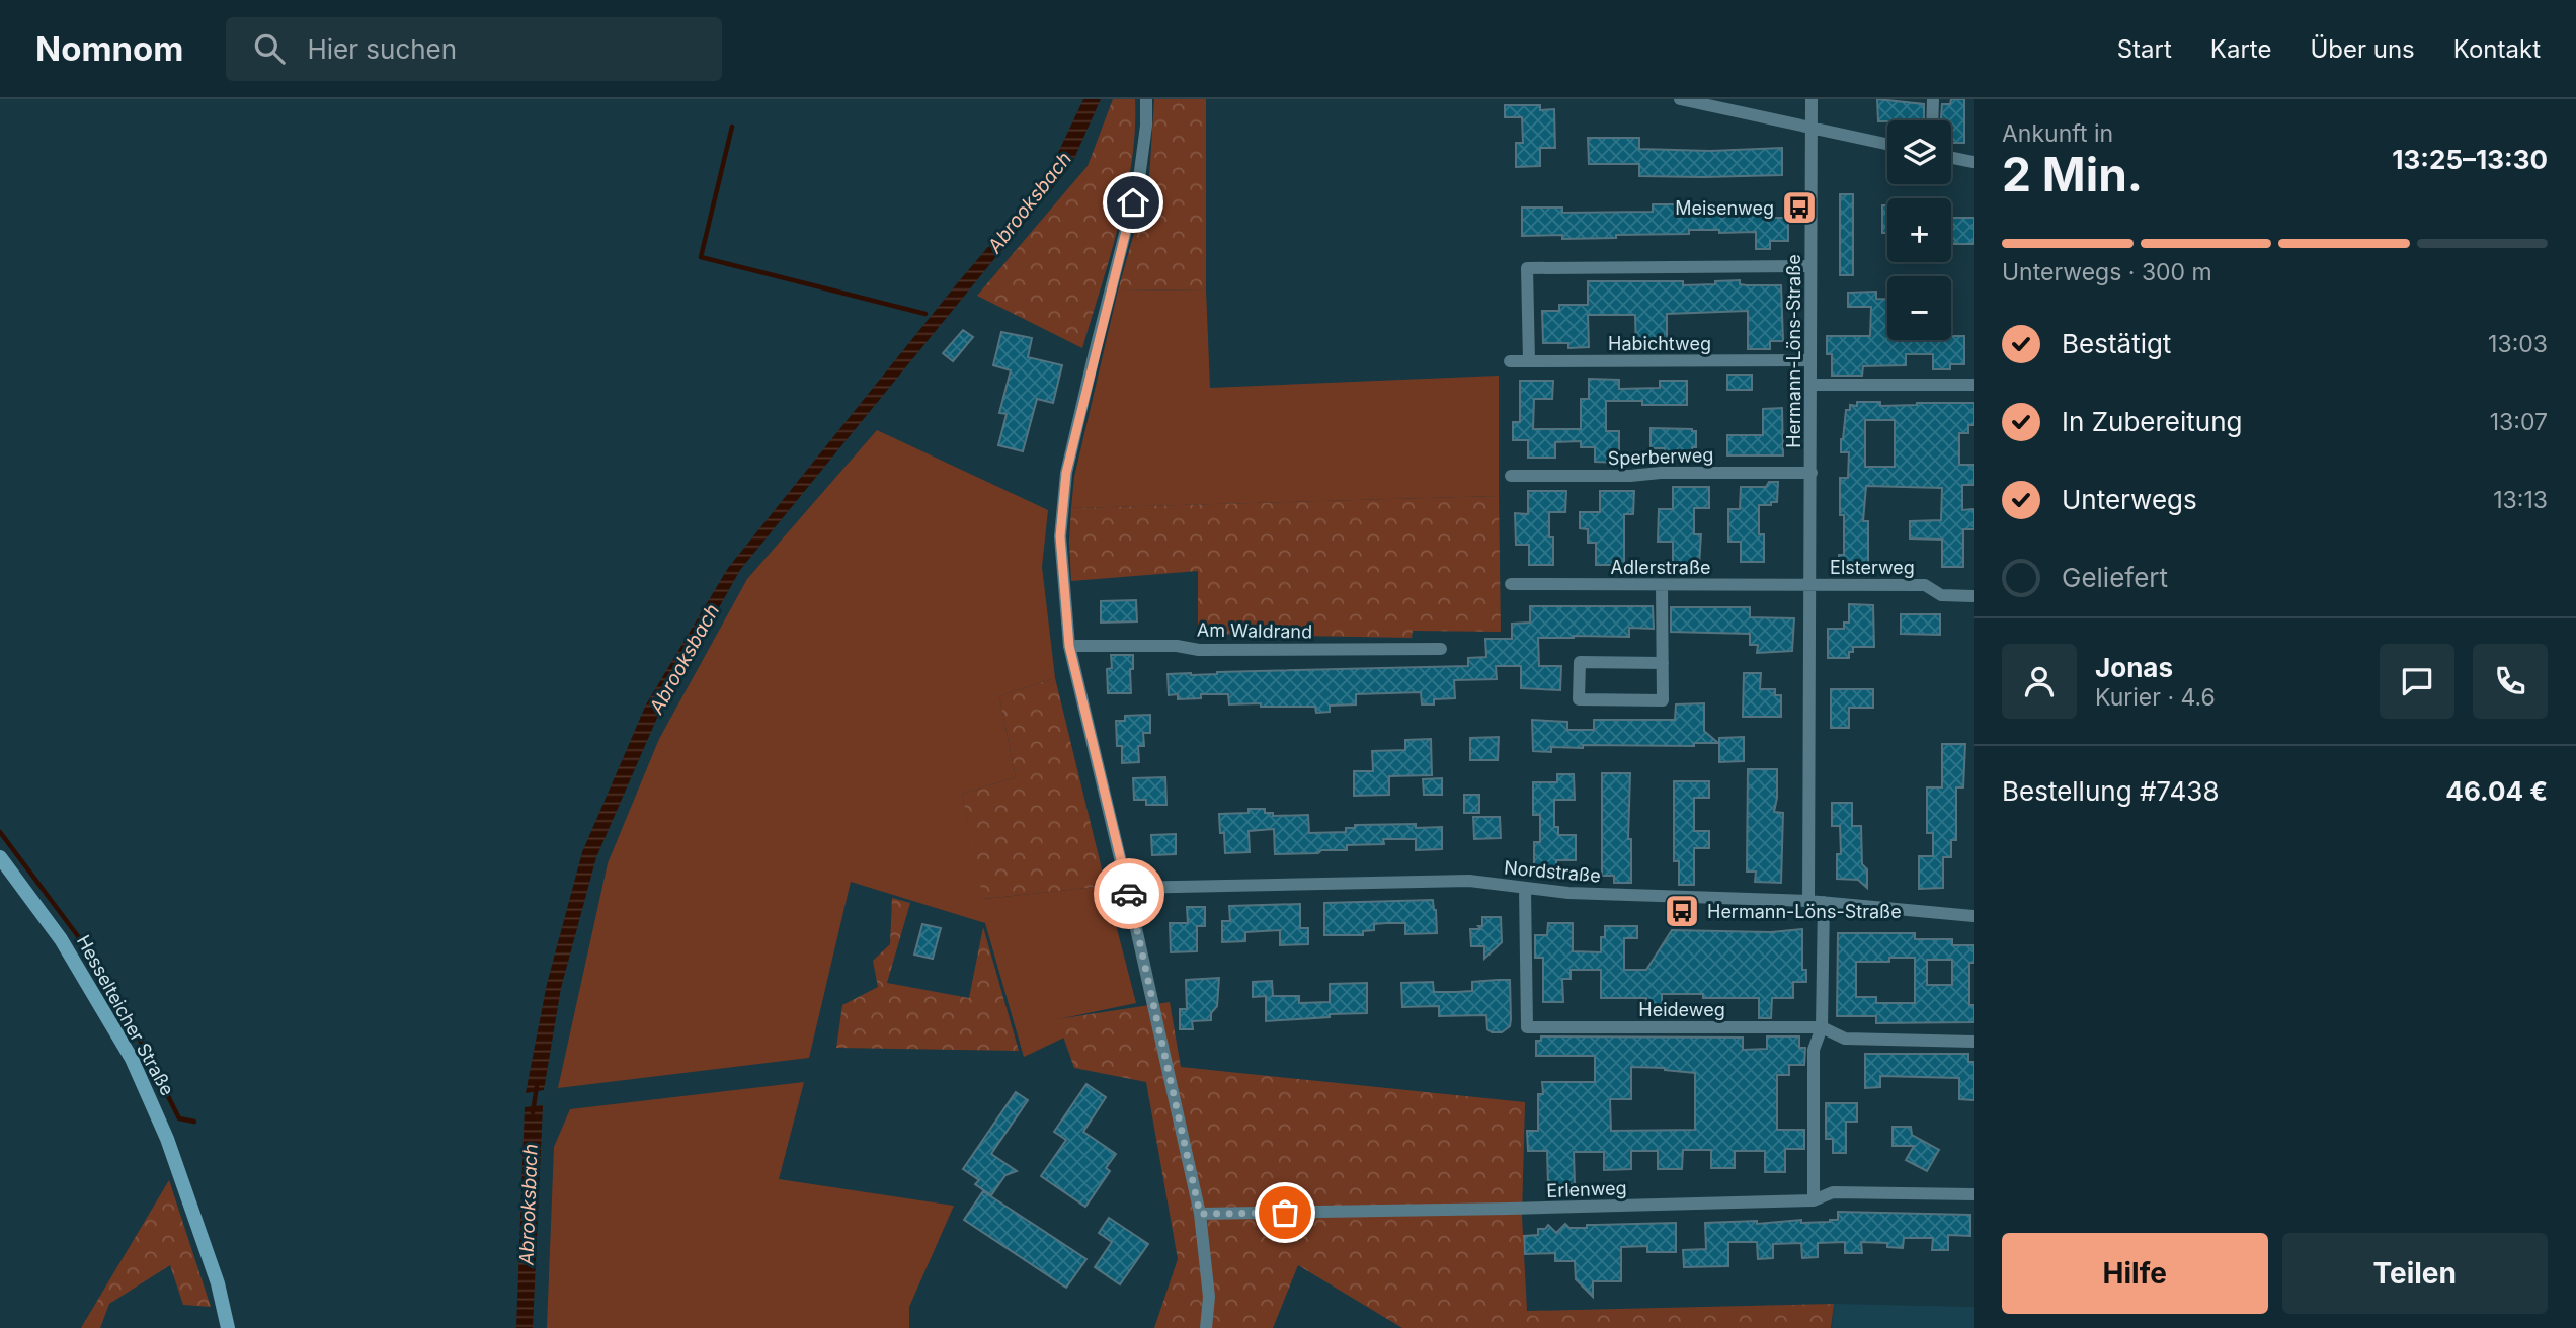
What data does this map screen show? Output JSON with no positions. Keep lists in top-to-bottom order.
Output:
{
  "streets": {
    "street": [
      "Habichtweg",
      "Hermann-Löns-Straße",
      "Sperberweg",
      "Adlerstraße",
      "Elsterweg",
      "Am Waldrand",
      "Nordstraße",
      "Heideweg",
      "Hesselteicher Straße",
      "Erlenweg"
    ]
  },
  "crossings": [
    ["Habichtweg", "Hermann-Löns-Straße"],
    ["Hermann-Löns-Straße", "Sperberweg"],
    ["Hermann-Löns-Straße", "Adlerstraße"],
    ["Hermann-Löns-Straße", "Elsterweg"],
    ["Hermann-Löns-Straße", "Nordstraße"],
    ["Adlerstraße", "Elsterweg"],
    ["Nordstraße", "Heideweg"]
  ],
  "water": ["Abrooksbach"],
  "places": {
    "bus stop": ["Meisenweg", "Hermann-Löns-Straße"]
  },
  "page": {
    "header": "Nomnom",
    "search": "Hier suchen",
    "nav": [
      "Start",
      "Karte",
      "Über uns",
      "Kontakt"
    ],
    "heading": ["2 Min.", "Ankunft in", "13:25–13:30"],
    "panel": [
      "Jonas",
      "Kurier · 4.6",
      "Bestellung #7438",
      "46.04 €"
    ],
    "map_buttons": ["+", "−"],
    "bar": "Unterwegs · 300 m",
    "list": [
      ["Bestätigt", "13:03"],
      ["In Zubereitung", "13:07"],
      ["Unterwegs", "13:13"],
      "Geliefert"
    ],
    "buttons": ["Hilfe", "Teilen"]
  }
}
